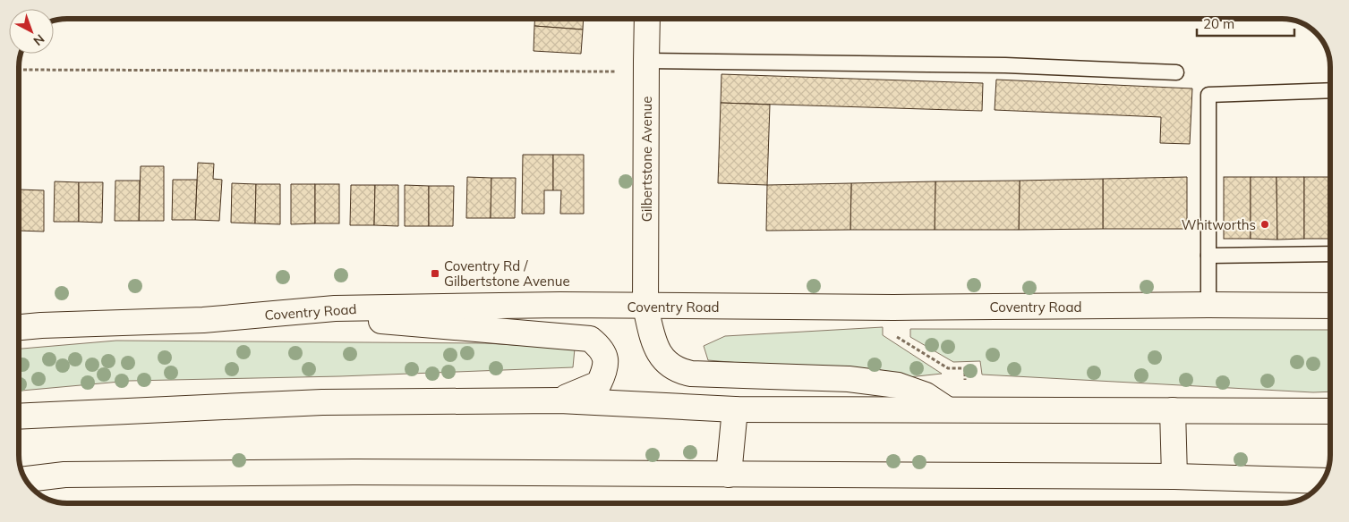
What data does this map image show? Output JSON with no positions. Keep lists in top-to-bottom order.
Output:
{
  "streets": {
    "main road": ["Gilbertstone Avenue", "Coventry Road"]
  },
  "crossings": [
    ["Gilbertstone Avenue", "Coventry Road"]
  ],
  "places": {
    "other": ["Whitworths"],
    "transit": ["Coventry Rd / Gilbertstone Avenue"]
  },
  "scale_bar": "20 m",
  "north": "bottom right"
}
